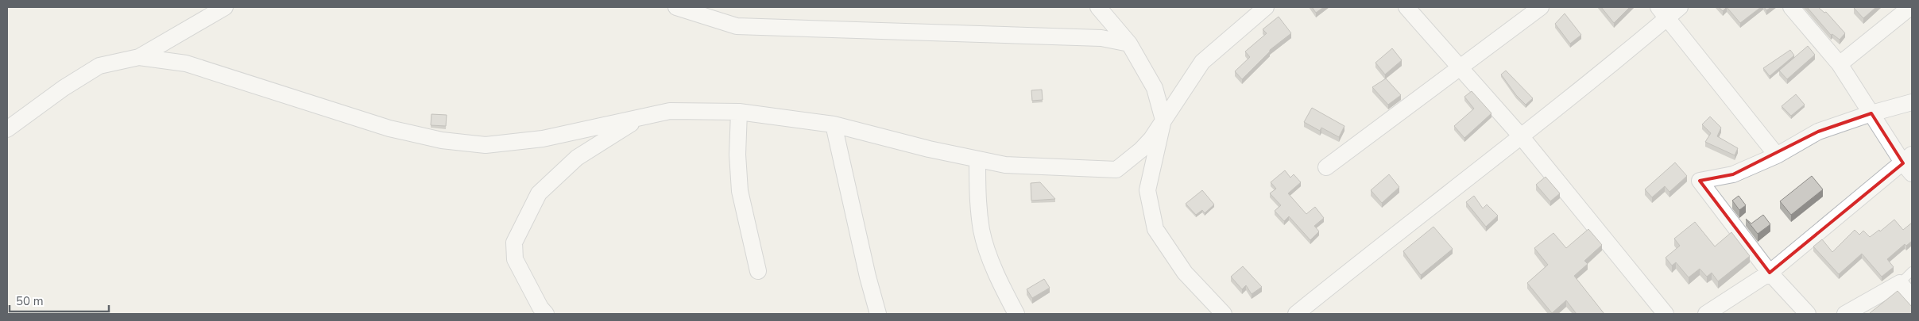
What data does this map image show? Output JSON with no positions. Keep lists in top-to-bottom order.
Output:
{
  "scale_bar": "50 m"
}
